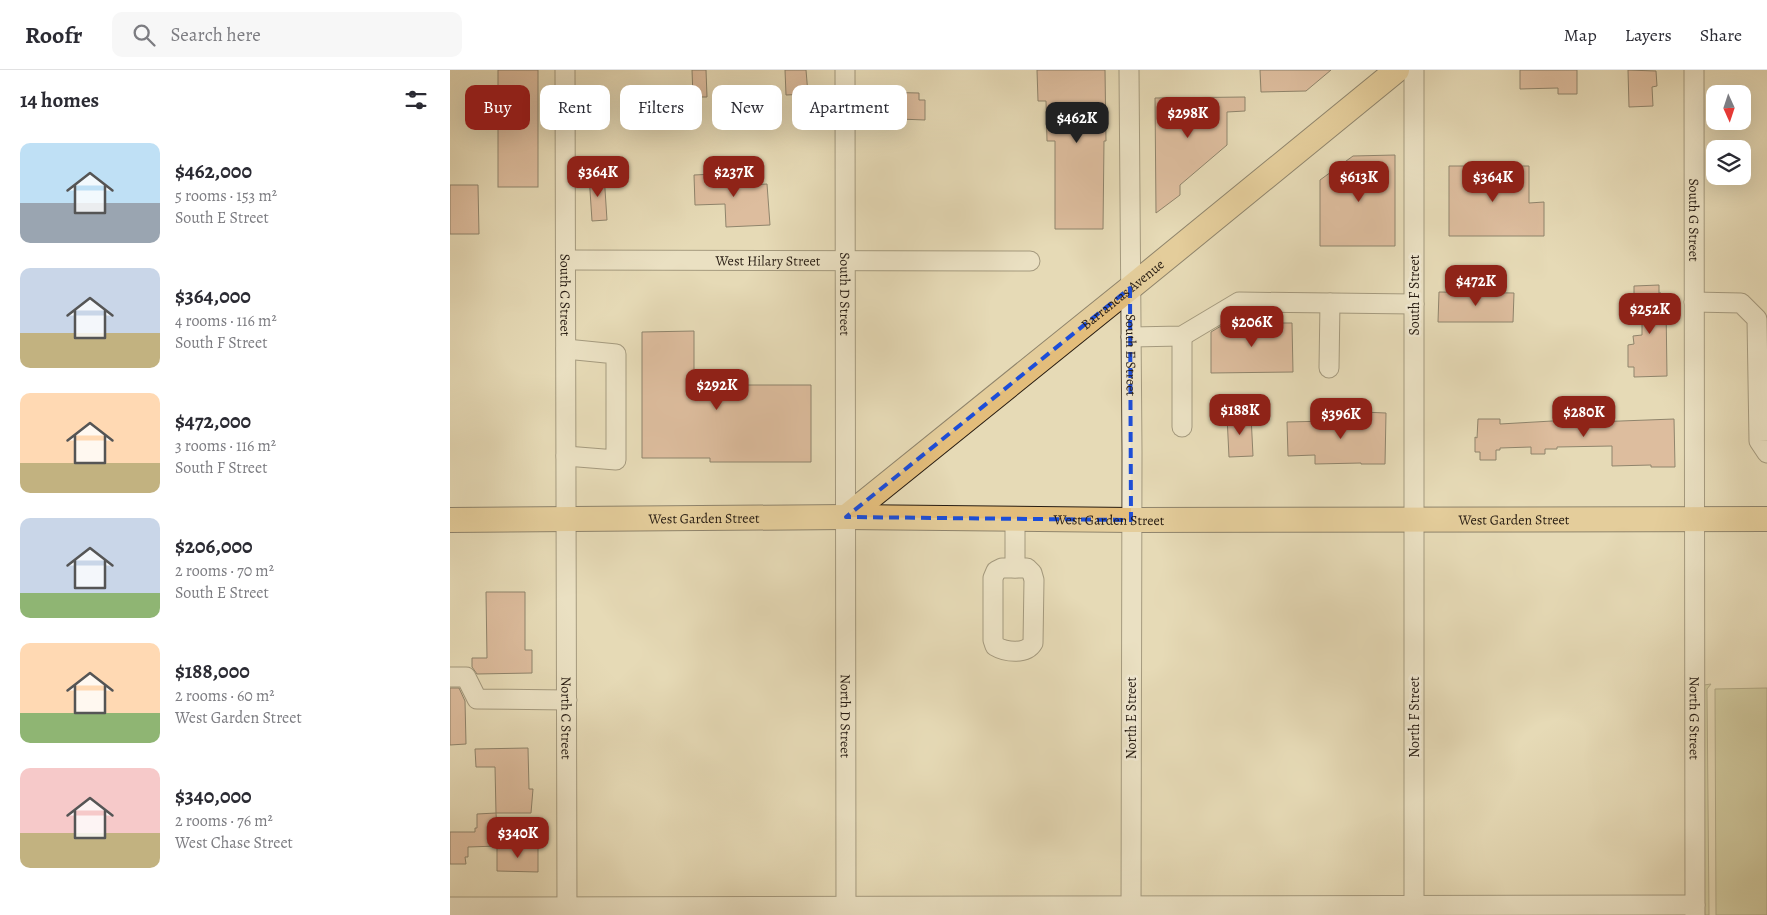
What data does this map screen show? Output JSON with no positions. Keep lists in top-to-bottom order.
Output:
{
  "streets": {
    "main road": ["Barrancas Avenue", "West Garden Street"],
    "street": [
      "South G Street",
      "West Hilary Street",
      "South D Street",
      "South C Street",
      "South F Street",
      "South E Street",
      "North D Street",
      "North F Street",
      "North G Street",
      "North C Street",
      "North E Street"
    ]
  },
  "crossings": [
    ["South G Street", "West Garden Street"],
    ["South G Street", "North G Street"],
    ["West Hilary Street", "South D Street"],
    ["West Hilary Street", "South C Street"],
    ["South D Street", "Barrancas Avenue"],
    ["South D Street", "West Garden Street"],
    ["South D Street", "North D Street"],
    ["South C Street", "West Garden Street"],
    ["South C Street", "North C Street"],
    ["Barrancas Avenue", "South E Street"],
    ["Barrancas Avenue", "West Garden Street"],
    ["Barrancas Avenue", "North D Street"],
    ["South F Street", "West Garden Street"],
    ["South F Street", "North F Street"],
    ["South E Street", "West Garden Street"],
    ["South E Street", "North E Street"],
    ["West Garden Street", "North D Street"],
    ["West Garden Street", "North F Street"],
    ["West Garden Street", "North G Street"],
    ["West Garden Street", "North C Street"],
    ["West Garden Street", "North E Street"]
  ],
  "north": "bottom",
  "page": {
    "header": "Roofr",
    "search": "Search here",
    "nav": ["Map", "Layers", "Share"],
    "heading": "14 homes",
    "chip": [
      "Buy",
      "Rent",
      "Filters",
      "New",
      "Apartment"
    ],
    "price": [
      "$298K",
      "$462K",
      "$364K",
      "$237K",
      "$613K",
      "$364K",
      "$472K",
      "$252K",
      "$206K",
      "$292K",
      "$188K",
      "$280K",
      "$396K",
      "$340K"
    ],
    "list": [
      {
        "name": "$462,000",
        "note": "5 rooms · 153 m² · South E Street"
      },
      {
        "name": "$364,000",
        "note": "4 rooms · 116 m² · South F Street"
      },
      {
        "name": "$472,000",
        "note": "3 rooms · 116 m² · South F Street"
      },
      {
        "name": "$206,000",
        "note": "2 rooms · 70 m² · South E Street"
      },
      {
        "name": "$188,000",
        "note": "2 rooms · 60 m² · West Garden Street"
      },
      {
        "name": "$340,000",
        "note": "2 rooms · 76 m² · West Chase Street"
      }
    ]
  }
}
